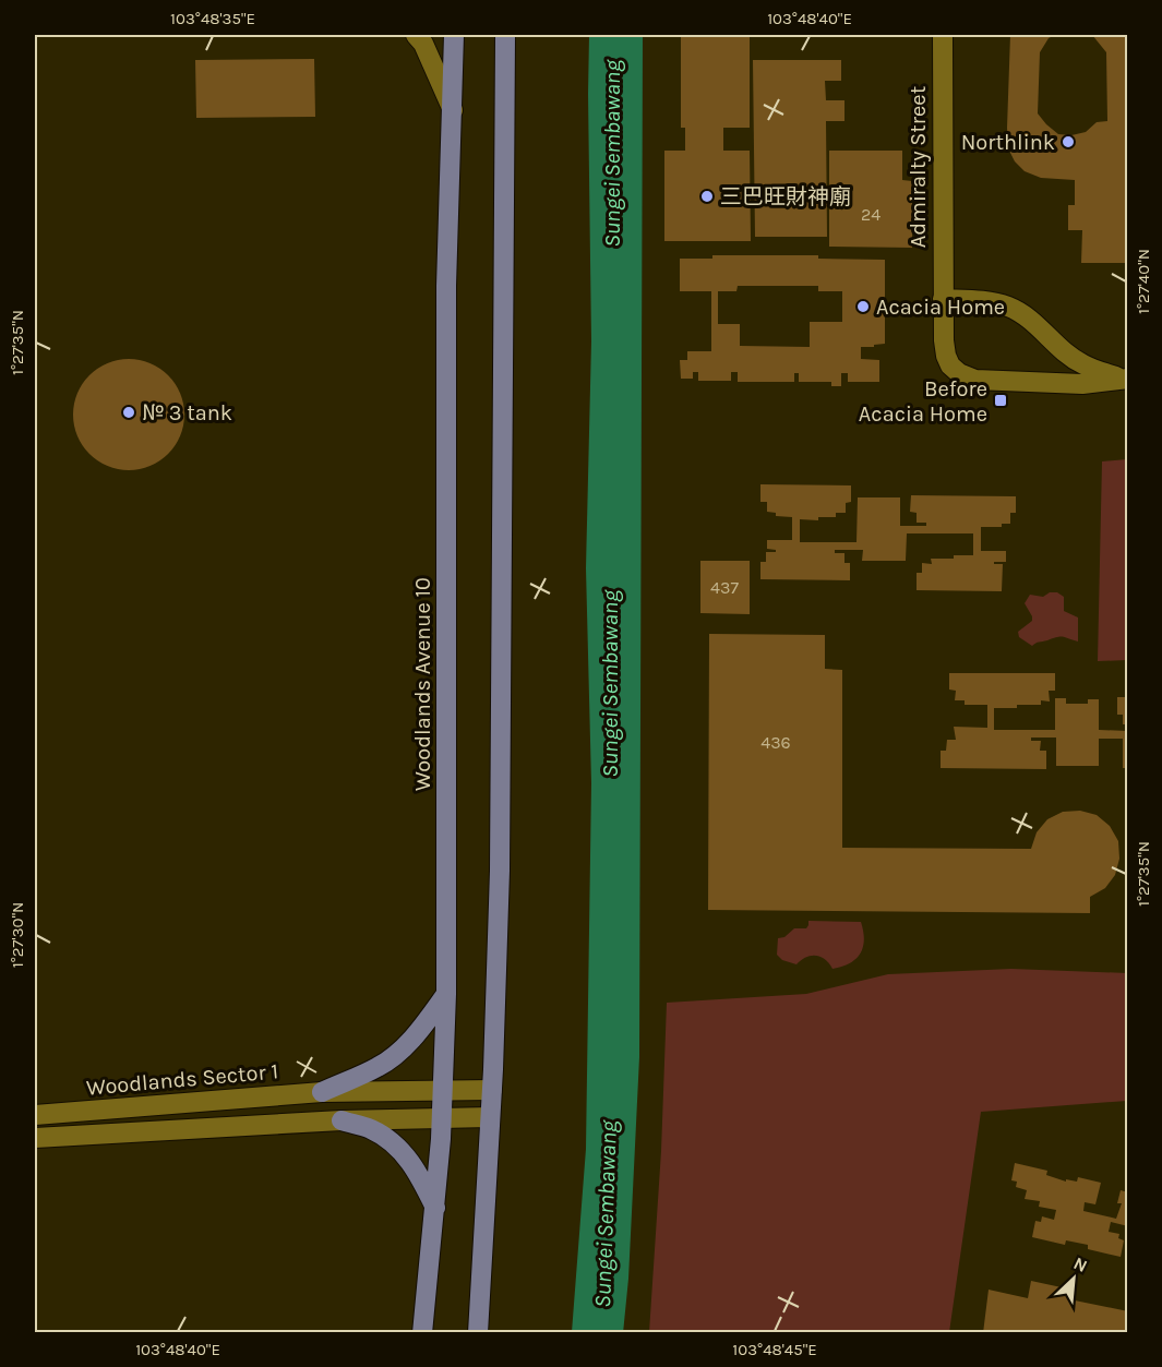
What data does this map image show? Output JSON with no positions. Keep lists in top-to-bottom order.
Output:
{
  "streets": {
    "main road": ["Woodlands Avenue 10"],
    "street": ["Admiralty Street", "Woodlands Sector 1"]
  },
  "crossings": [
    ["Woodlands Avenue 10", "Woodlands Sector 1"]
  ],
  "water": ["Sungei Sembawang"],
  "places": {
    "other": [
      "Northlink",
      "三巴旺財神廟",
      "Acacia Home",
      "№ 3 tank"
    ],
    "transit": ["Before Acacia Home"]
  },
  "house_numbers": ["24", "437", "436"],
  "north": "top right",
  "coordinates": [
    "103°48'35\"E",
    "103°48'40\"E",
    "1°27'40\"N",
    "1°27'35\"N",
    "1°27'30\"N",
    "103°48'45\"E"
  ]
}
